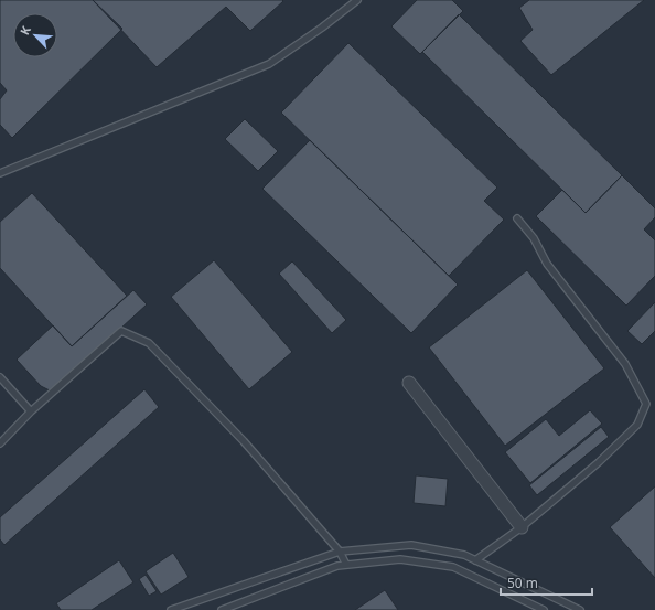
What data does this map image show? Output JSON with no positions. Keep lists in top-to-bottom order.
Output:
{
  "scale_bar": "50 m",
  "north": "top left"
}
